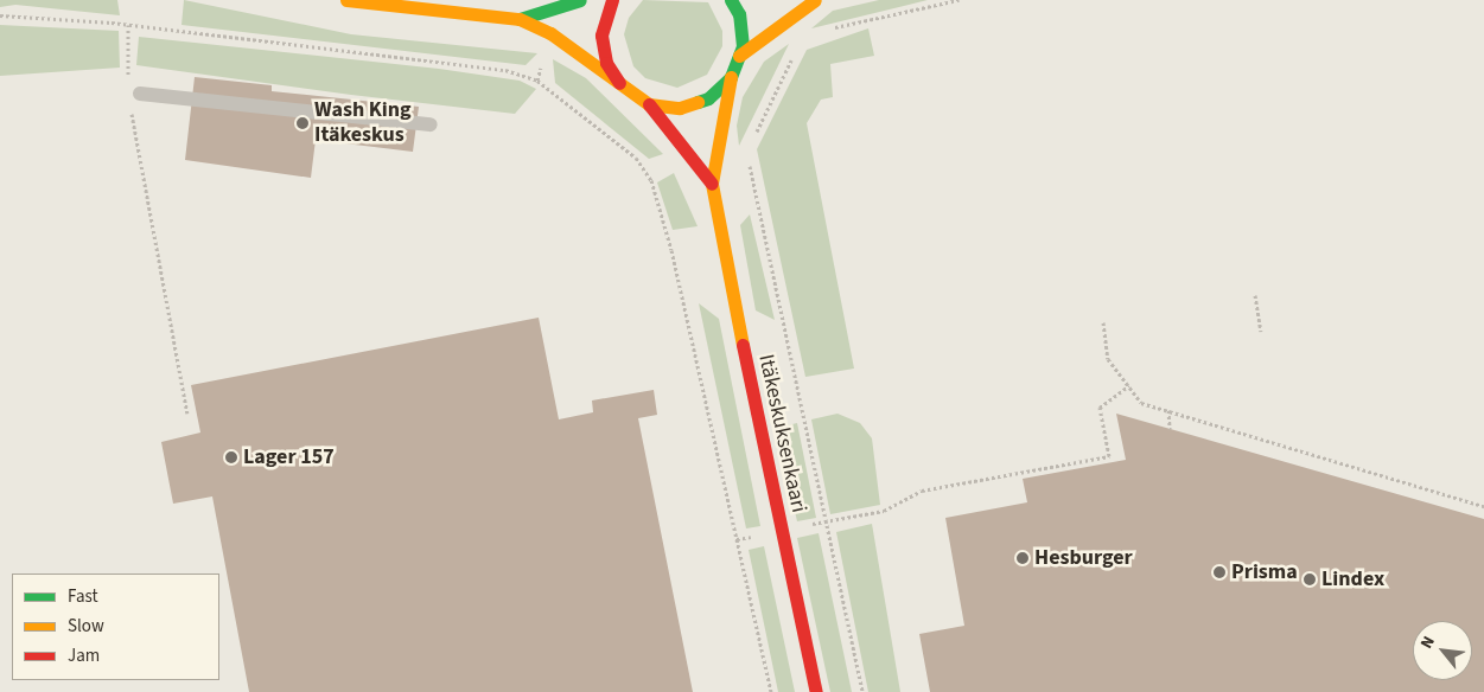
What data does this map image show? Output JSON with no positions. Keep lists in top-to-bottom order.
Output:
{
  "streets": {
    "street": ["Itäkeskuksenkaari"]
  },
  "places": [
    "Wash King Itäkeskus",
    "Lager 157",
    "Hesburger",
    "Prisma",
    "Lindex"
  ],
  "legend": ["Fast", "Slow", "Jam"],
  "north": "top left"
}
